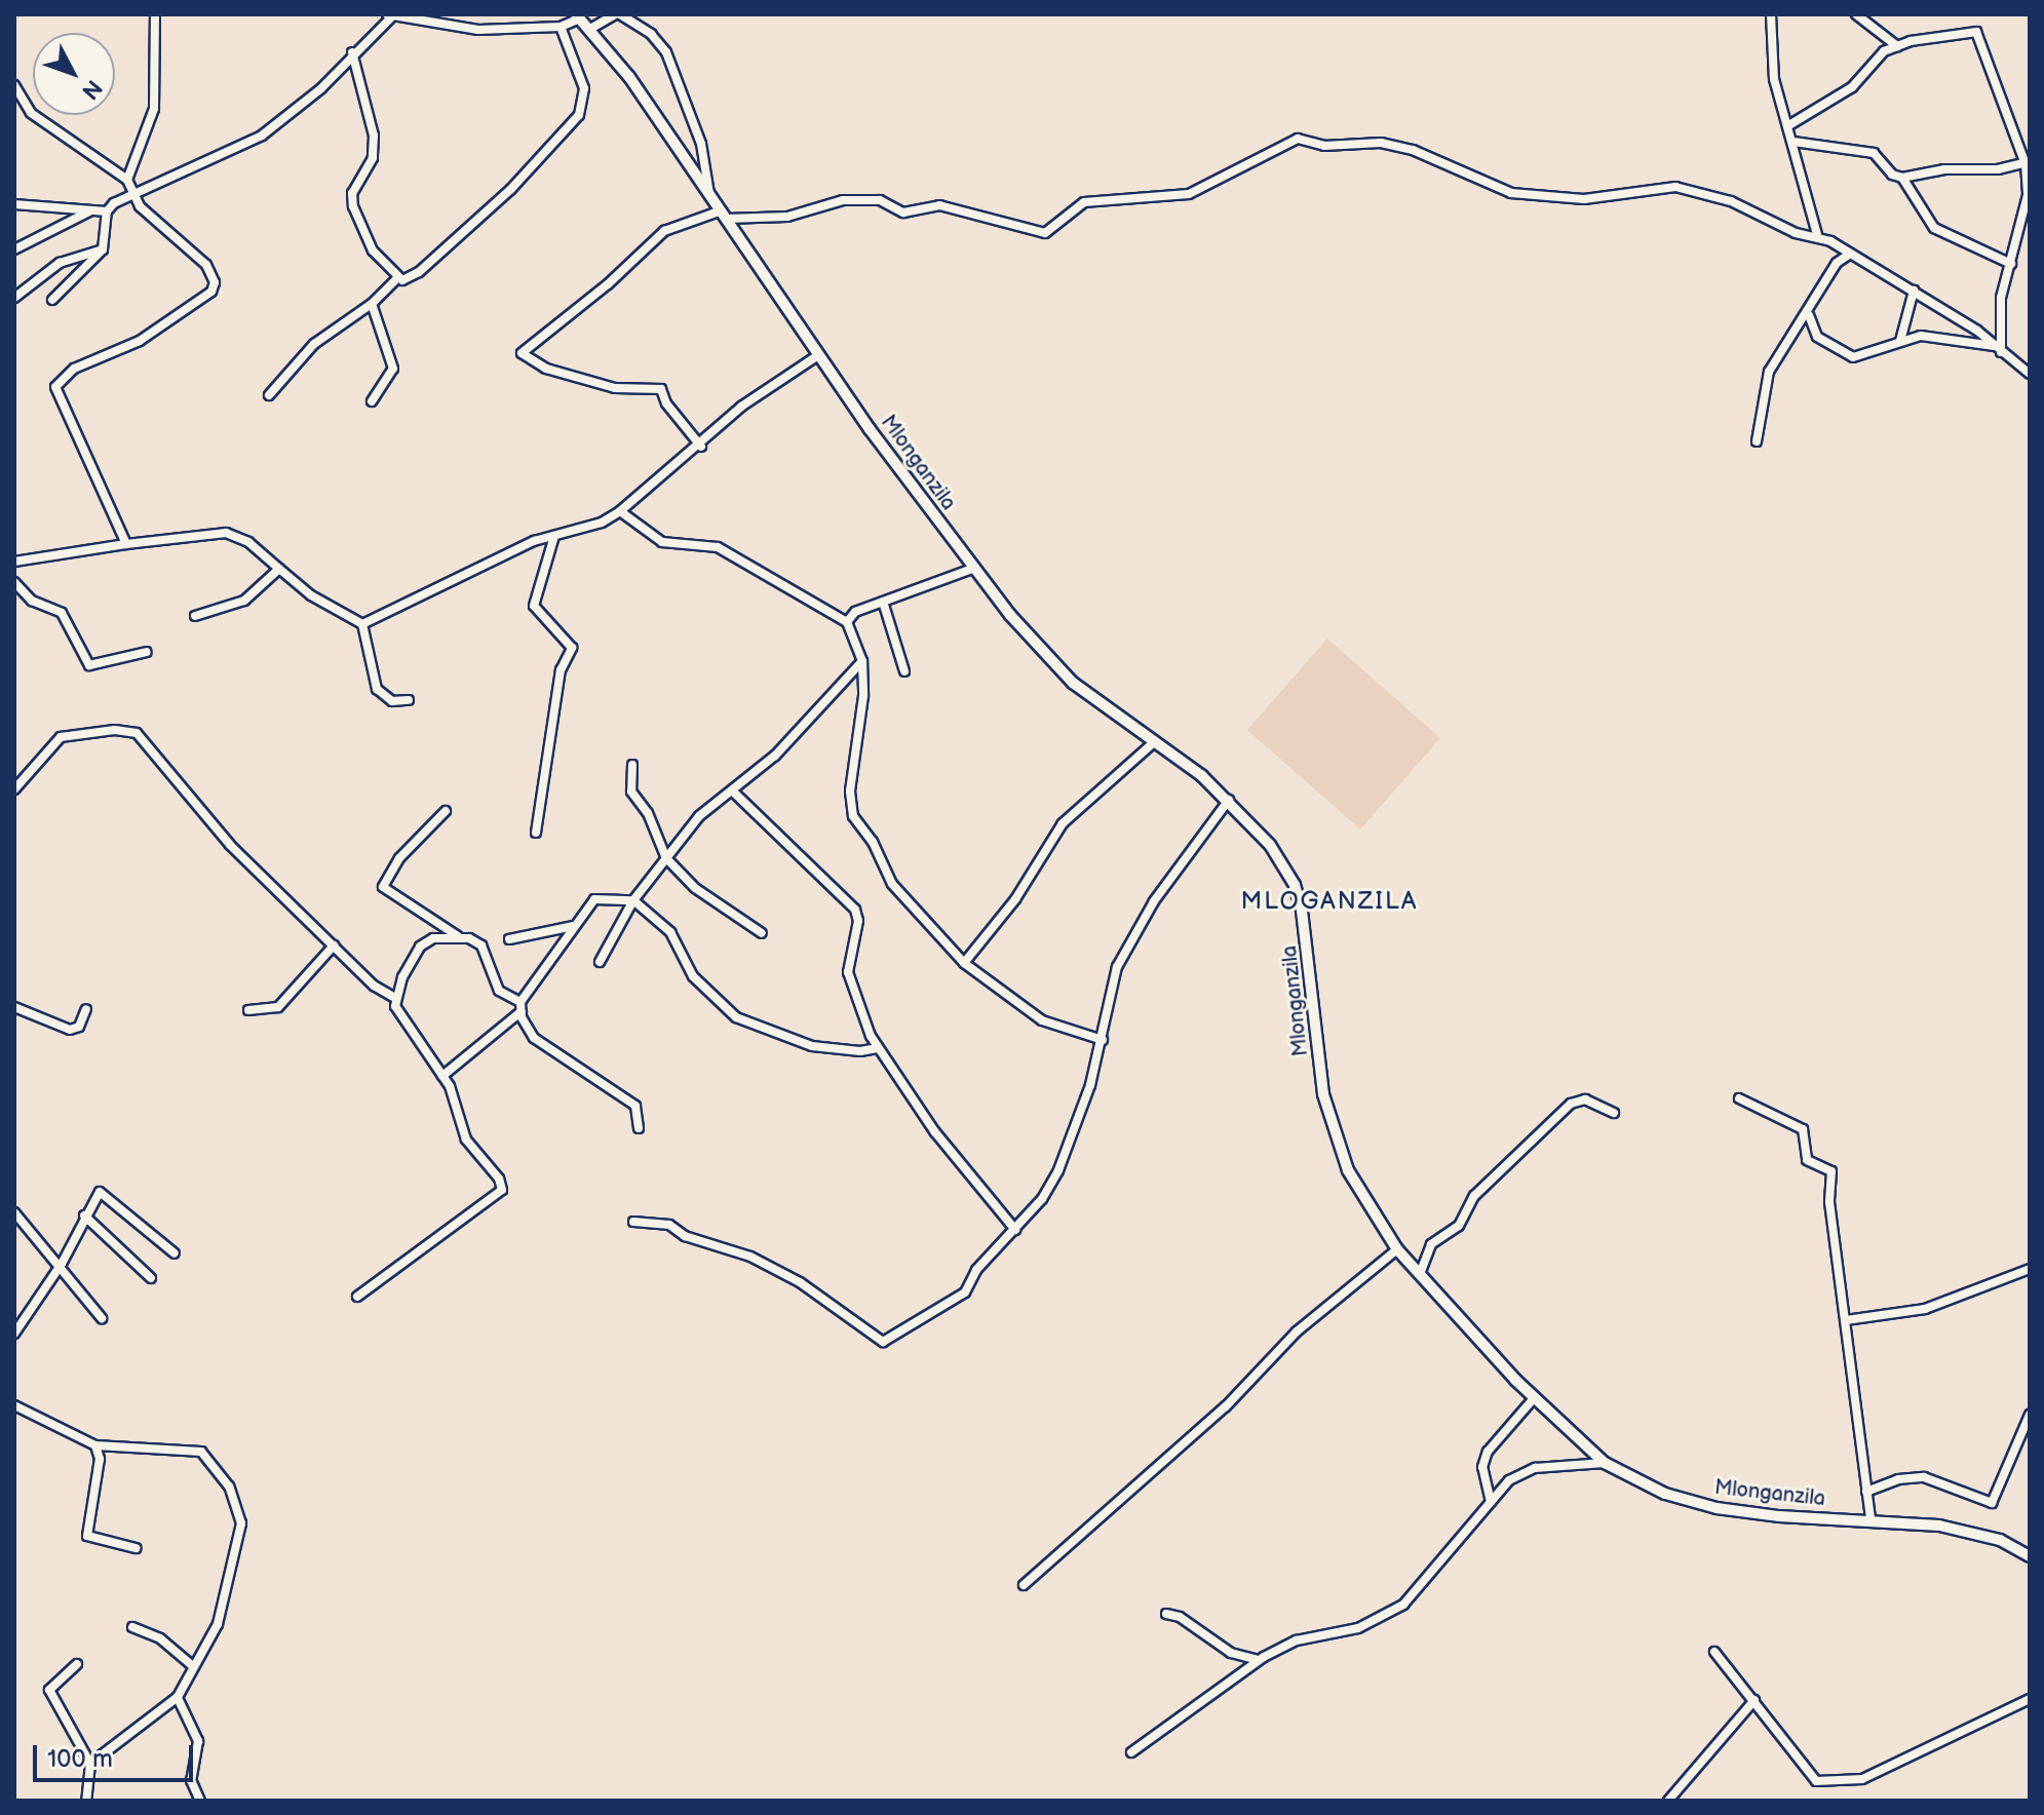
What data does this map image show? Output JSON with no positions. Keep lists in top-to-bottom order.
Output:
{
  "streets": {
    "street": ["Mlonganzila"]
  },
  "districts": ["MLOGANZILA"],
  "scale_bar": "100 m",
  "north": "bottom right"
}
